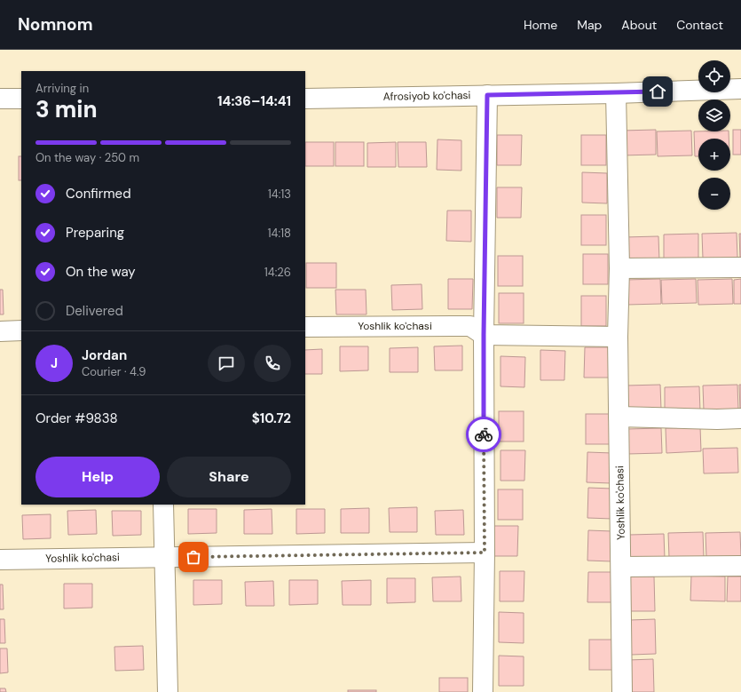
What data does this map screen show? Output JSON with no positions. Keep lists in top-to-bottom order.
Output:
{
  "streets": {
    "street": ["Afrosiyob ko'chasi", "Yoshlik ko'chasi"]
  },
  "crossings": [
    ["Afrosiyob ko'chasi", "Yoshlik ko'chasi"]
  ],
  "page": {
    "header": "Nomnom",
    "nav": [
      "Home",
      "Map",
      "About",
      "Contact"
    ],
    "map_buttons": ["+", "−"],
    "heading": ["3 min", "Arriving in", "14:36–14:41"],
    "panel": [
      "Jordan",
      "Courier · 4.9",
      "Order #9838",
      "$10.72"
    ],
    "bar": "On the way · 250 m",
    "list": [
      ["Confirmed", "14:13"],
      ["Preparing", "14:18"],
      ["On the way", "14:26"],
      "Delivered"
    ],
    "round": "J",
    "buttons": ["Help", "Share"]
  }
}
